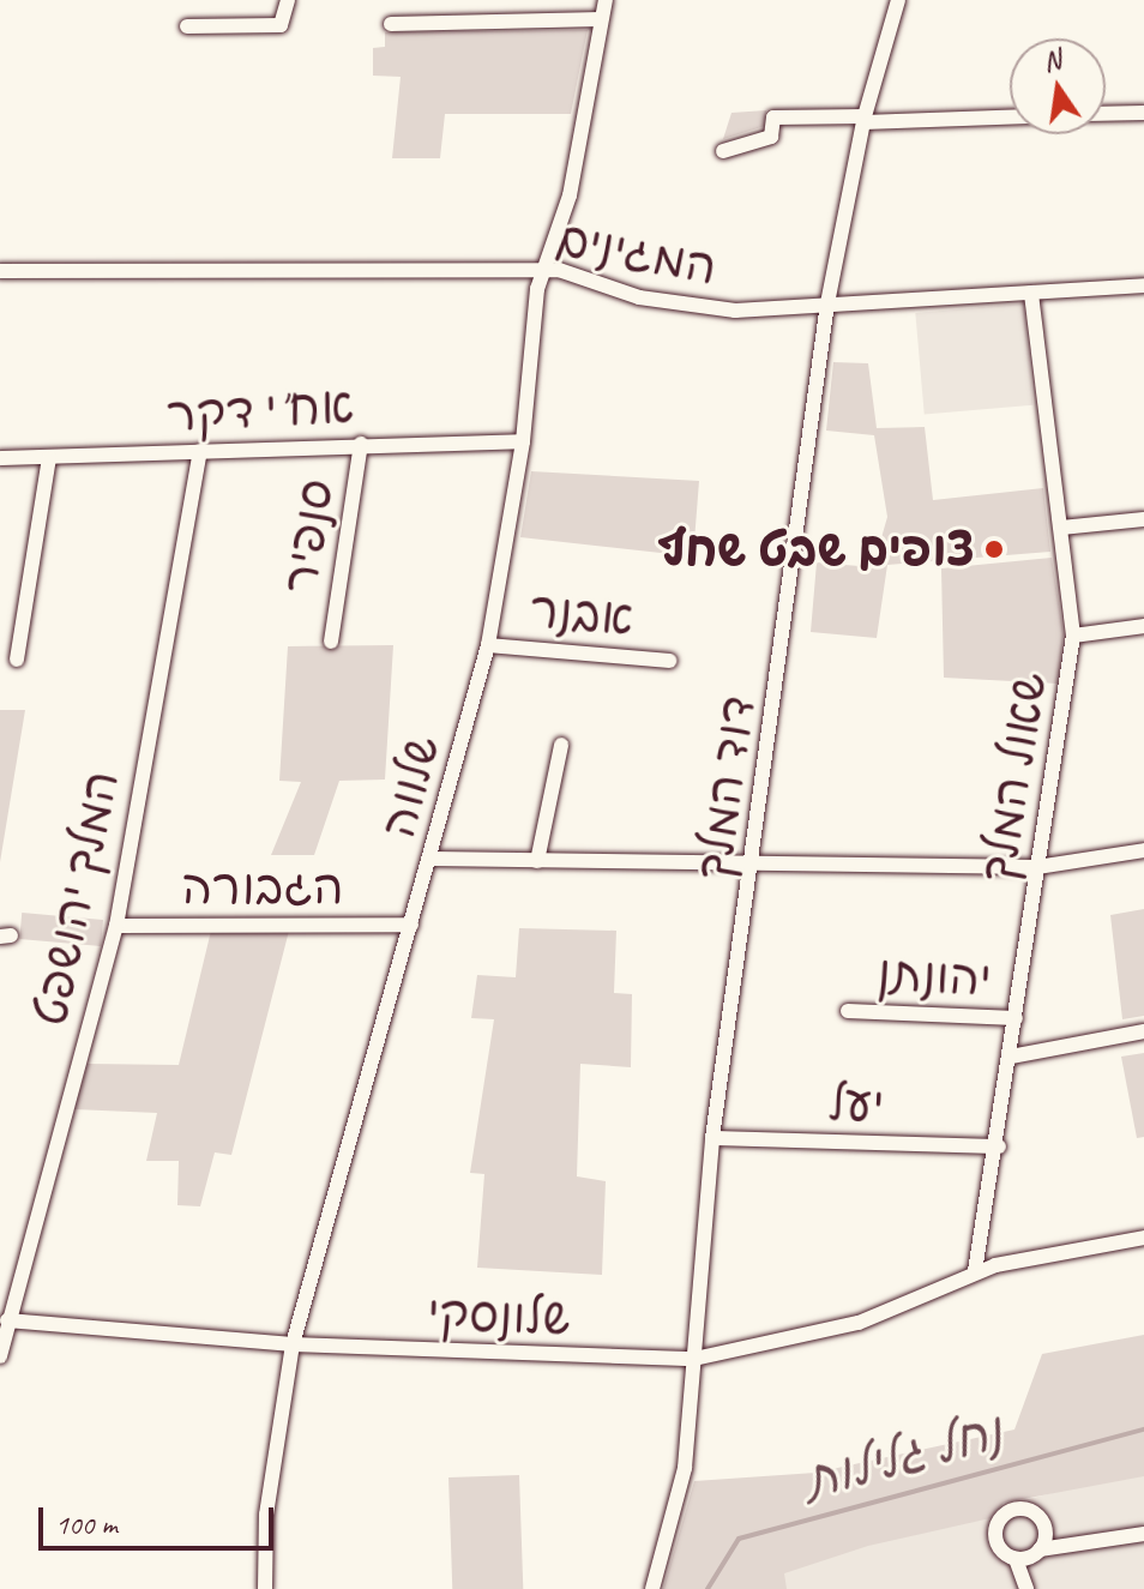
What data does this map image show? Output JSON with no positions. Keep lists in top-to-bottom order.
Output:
{
  "streets": {
    "street": [
      "המגינים",
      "אח\"י דקר",
      "סנפיר",
      "אבנר",
      "שאול המלך",
      "שלווה",
      "דוד המלך",
      "הגבורה",
      "המלך יהושפט",
      "יהונתן",
      "יעל",
      "שלונסקי"
    ]
  },
  "crossings": [
    ["המגינים", "שאול המלך"],
    ["המגינים", "שלווה"],
    ["המגינים", "דוד המלך"],
    ["אח\"י דקר", "סנפיר"],
    ["אח\"י דקר", "שלווה"],
    ["אח\"י דקר", "המלך יהושפט"],
    ["אבנר", "שלווה"],
    ["שאול המלך", "יהונתן"],
    ["שאול המלך", "יעל"],
    ["שאול המלך", "שלונסקי"],
    ["שלווה", "הגבורה"],
    ["שלווה", "שלונסקי"],
    ["דוד המלך", "יעל"],
    ["דוד המלך", "שלונסקי"],
    ["הגבורה", "המלך יהושפט"],
    ["המלך יהושפט", "שלונסקי"]
  ],
  "water": ["נחל גלילות"],
  "places": ["צופים שבט שחף"],
  "scale_bar": "100 m",
  "north": "top"
}
